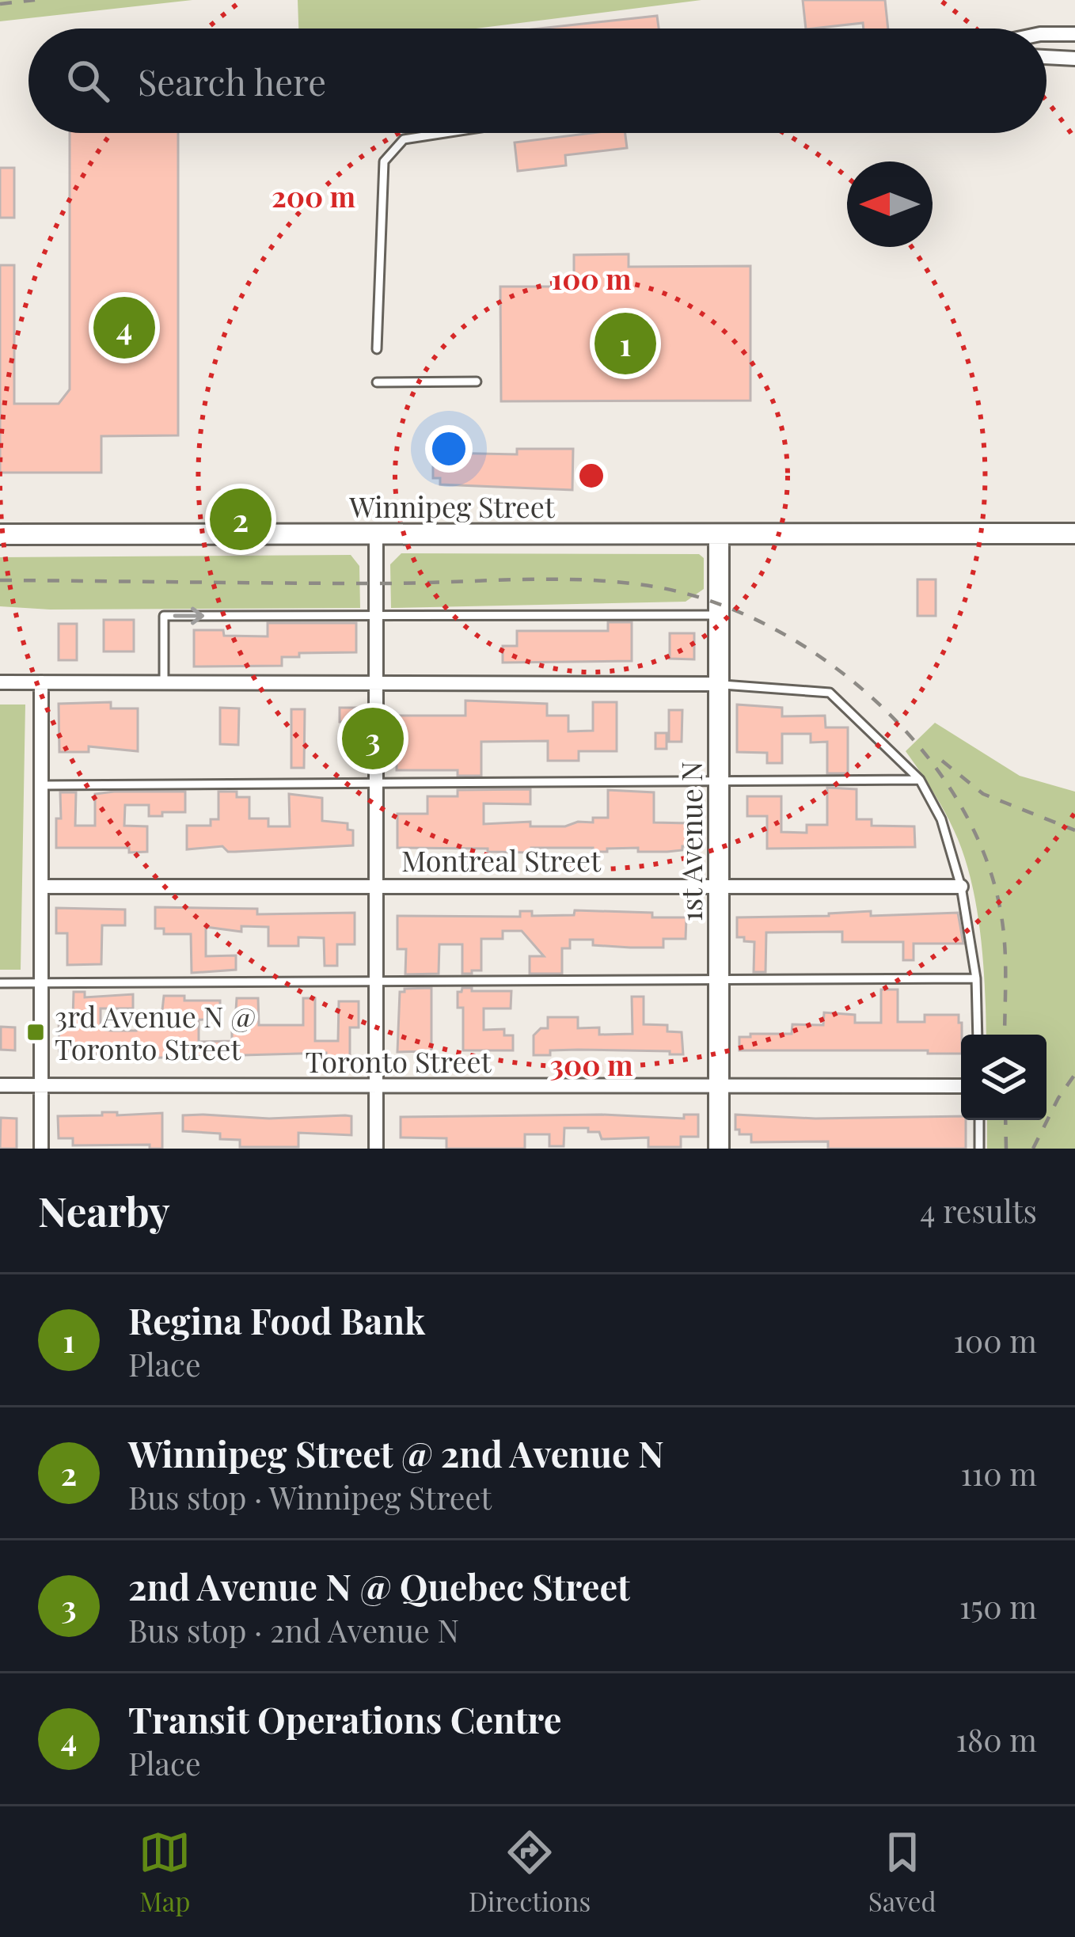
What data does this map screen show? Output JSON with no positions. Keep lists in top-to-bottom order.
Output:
{
  "streets": {
    "main road": ["Winnipeg Street", "1st Avenue N"],
    "street": ["Montreal Street", "Toronto Street"]
  },
  "crossings": [
    ["Winnipeg Street", "1st Avenue N"],
    ["1st Avenue N", "Montreal Street"],
    ["1st Avenue N", "Toronto Street"]
  ],
  "places": {
    "transit": ["3rd Avenue N @ Toronto Street"]
  },
  "north": "left",
  "page": {
    "search": "Search here",
    "pins": [
      "4",
      "1",
      "2",
      "3"
    ],
    "heading": ["Nearby", "4 results"],
    "list": [
      {
        "mark": "1",
        "name": "Regina Food Bank",
        "note": "Place",
        "value": "100 m"
      },
      {
        "mark": "2",
        "name": "Winnipeg Street @ 2nd Avenue N",
        "note": "Bus stop · Winnipeg Street",
        "value": "110 m"
      },
      {
        "mark": "3",
        "name": "2nd Avenue N @ Quebec Street",
        "note": "Bus stop · 2nd Avenue N",
        "value": "150 m"
      },
      {
        "mark": "4",
        "name": "Transit Operations Centre",
        "note": "Place",
        "value": "180 m"
      }
    ],
    "nav": ["Map", "Directions", "Saved"]
  },
  "rings": ["200 m", "100 m", "300 m"]
}
